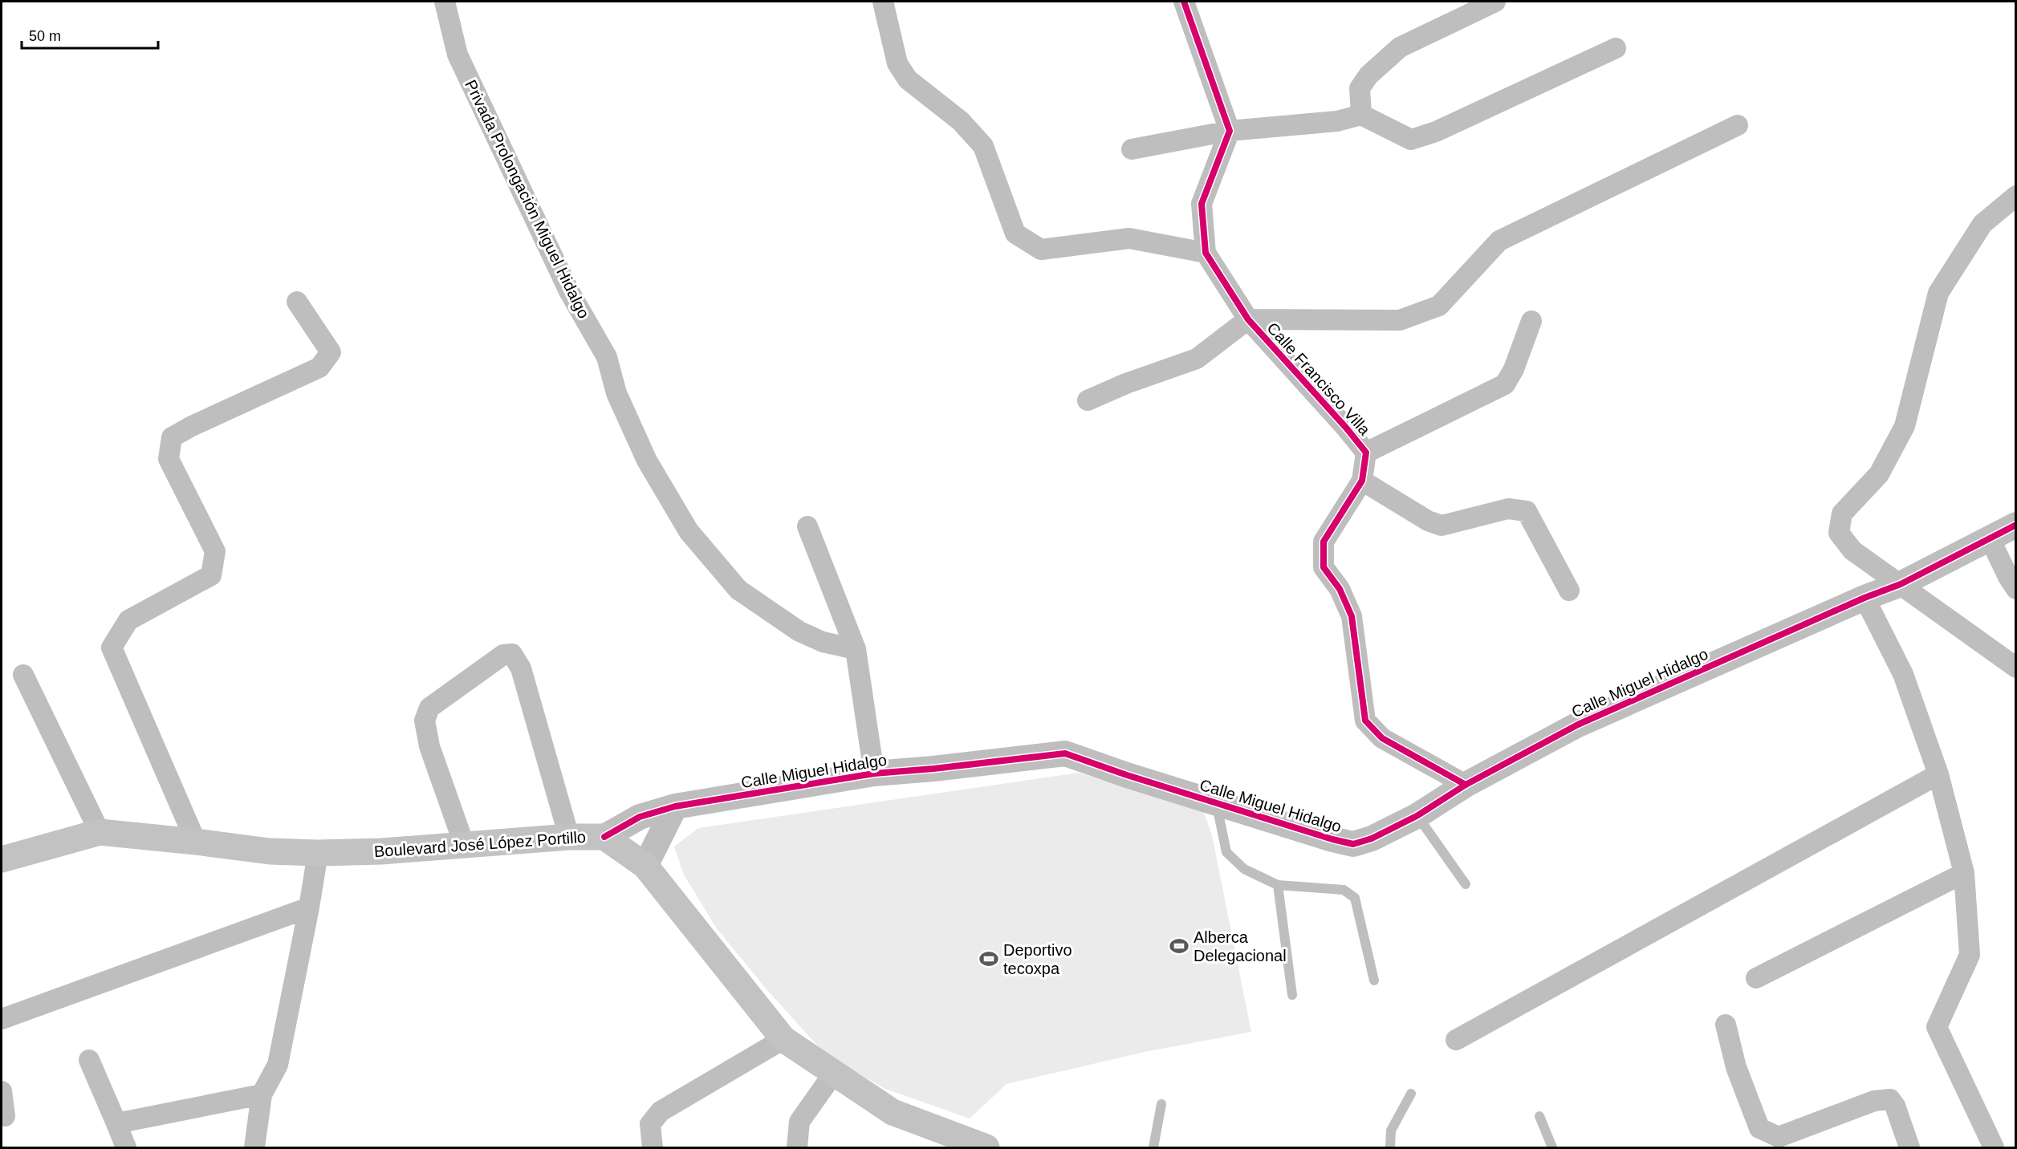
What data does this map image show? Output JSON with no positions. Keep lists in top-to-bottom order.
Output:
{
  "streets": {
    "main road": ["Boulevard José López Portillo"],
    "street": ["Privada Prolongación Miguel Hidalgo", "Calle Francisco Villa", "Calle Miguel Hidalgo"]
  },
  "crossings": [
    ["Calle Francisco Villa", "Calle Miguel Hidalgo"],
    ["Calle Miguel Hidalgo", "Boulevard José López Portillo"]
  ],
  "places": {
    "sports": ["Alberca Delegacional", "Deportivo tecoxpa"]
  },
  "scale_bar": "50 m"
}
